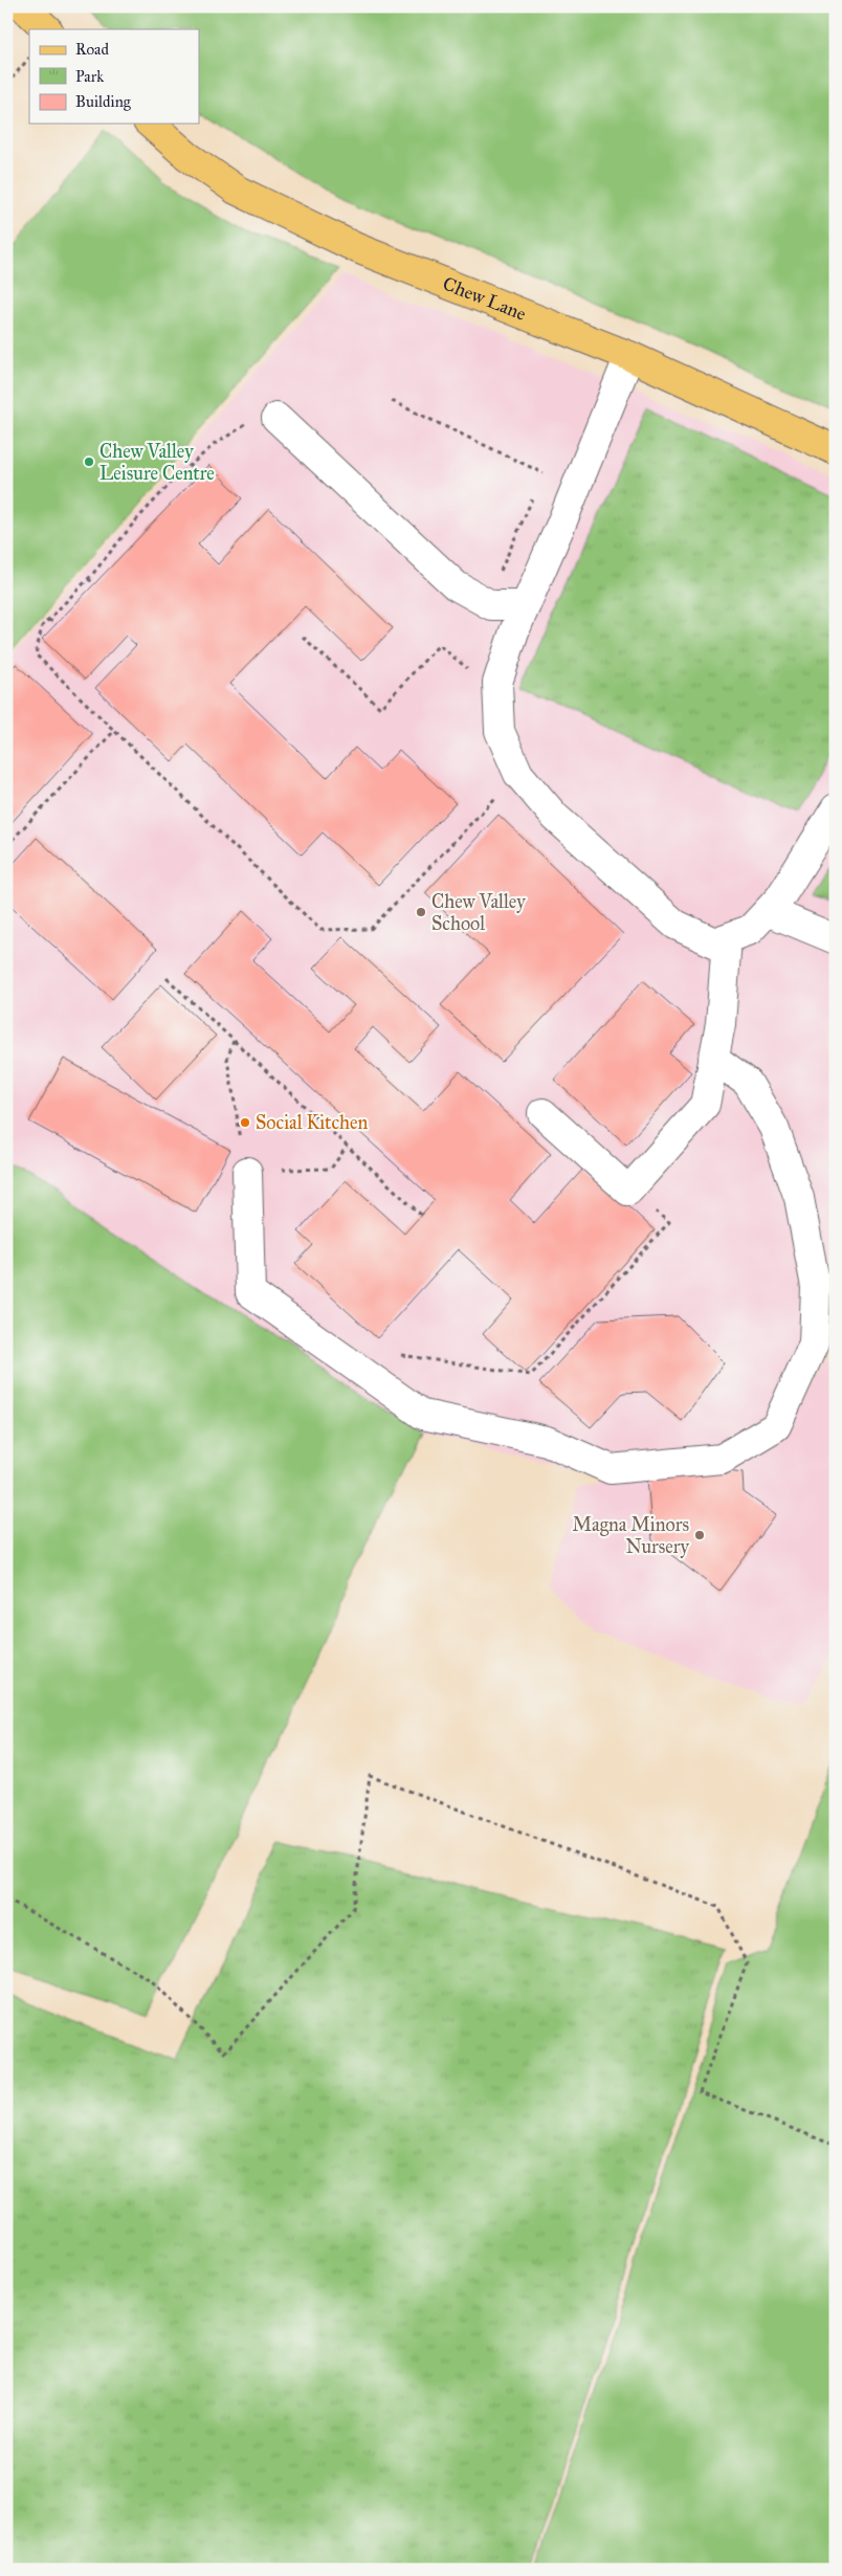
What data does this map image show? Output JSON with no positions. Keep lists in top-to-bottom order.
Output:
{
  "streets": {
    "main road": ["Chew Lane"]
  },
  "places": [
    "Chew Valley Leisure Centre",
    "Chew Valley School",
    "Social Kitchen",
    "Magna Minors Nursery"
  ],
  "legend": ["Road", "Park", "Building"]
}
